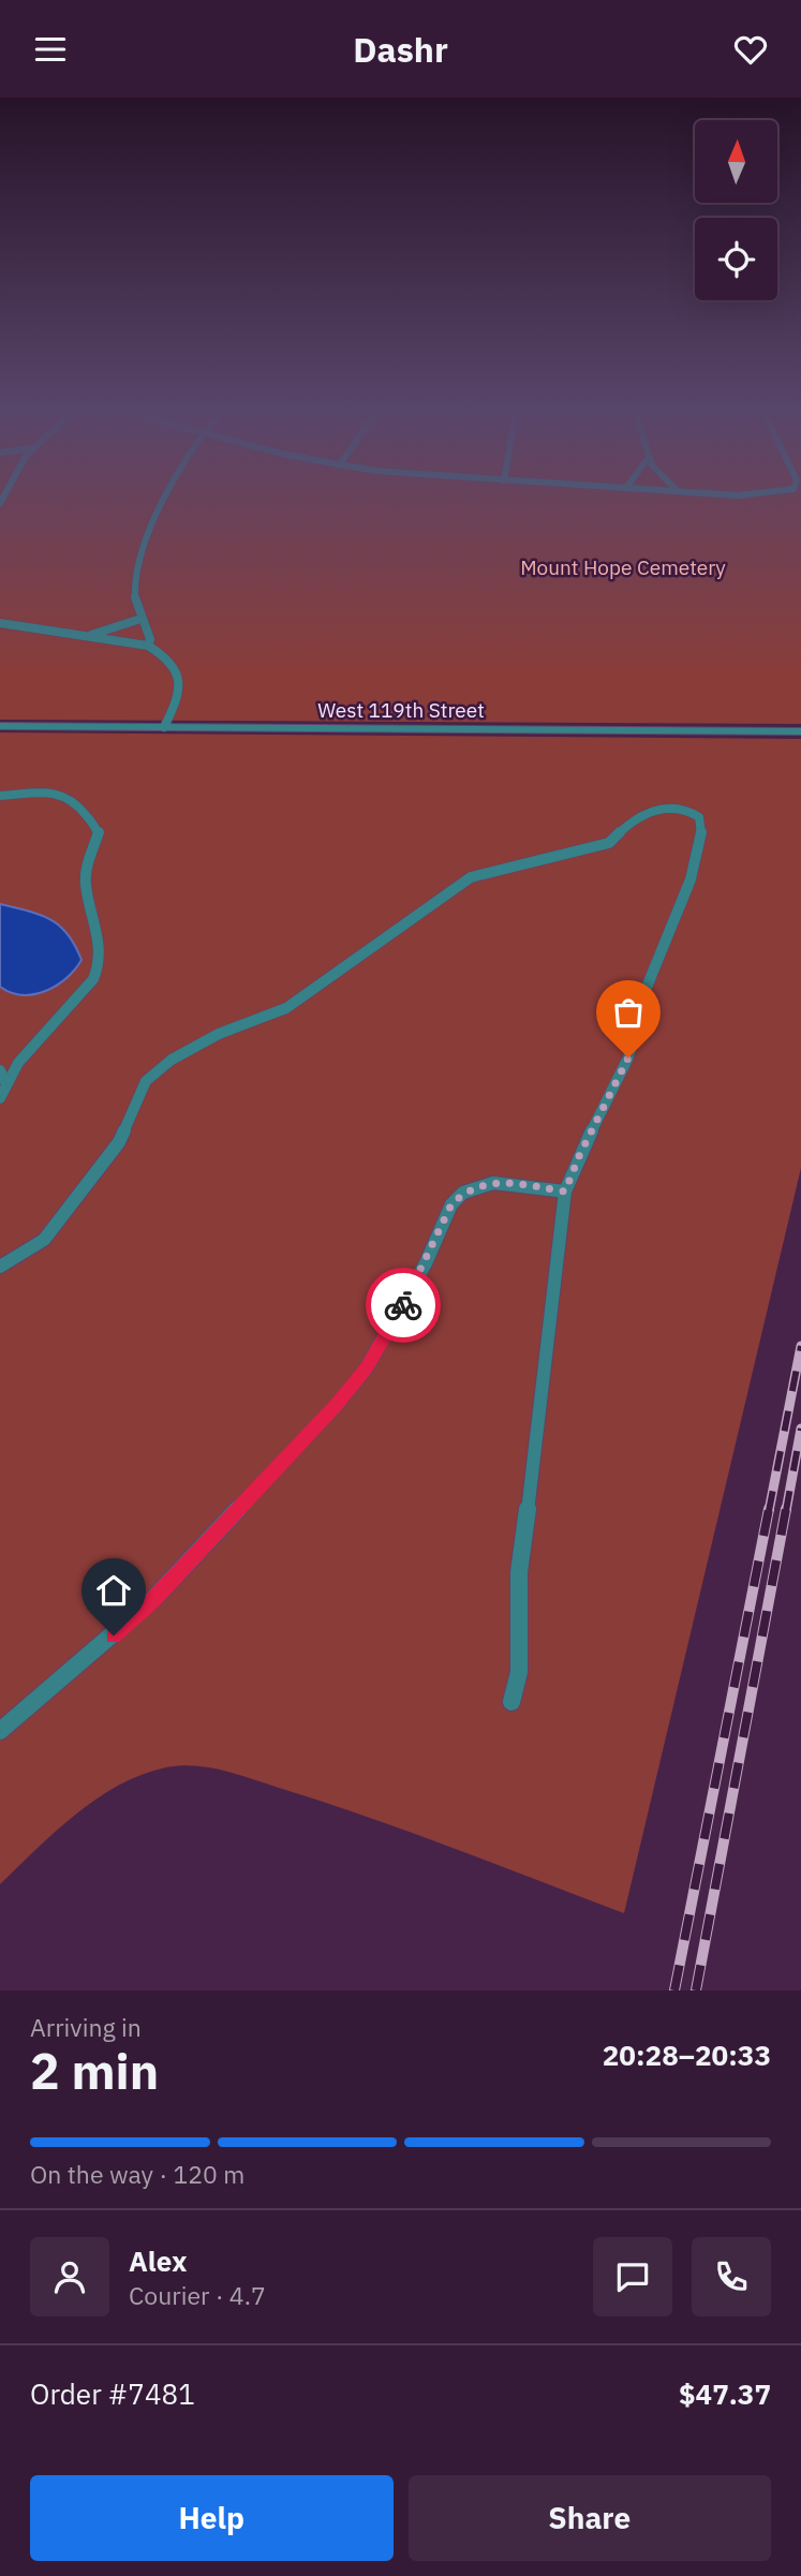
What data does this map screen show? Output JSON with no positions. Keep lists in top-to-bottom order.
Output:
{
  "streets": {
    "street": ["West 119th Street"]
  },
  "parks": ["Mount Hope Cemetery"],
  "north": "top",
  "page": {
    "header": "Dashr",
    "heading": ["2 min", "Arriving in", "20:28–20:33"],
    "panel": [
      "Alex",
      "Courier · 4.7",
      "Order #7481",
      "$47.37"
    ],
    "bar": "On the way · 120 m",
    "buttons": ["Help", "Share"]
  }
}
